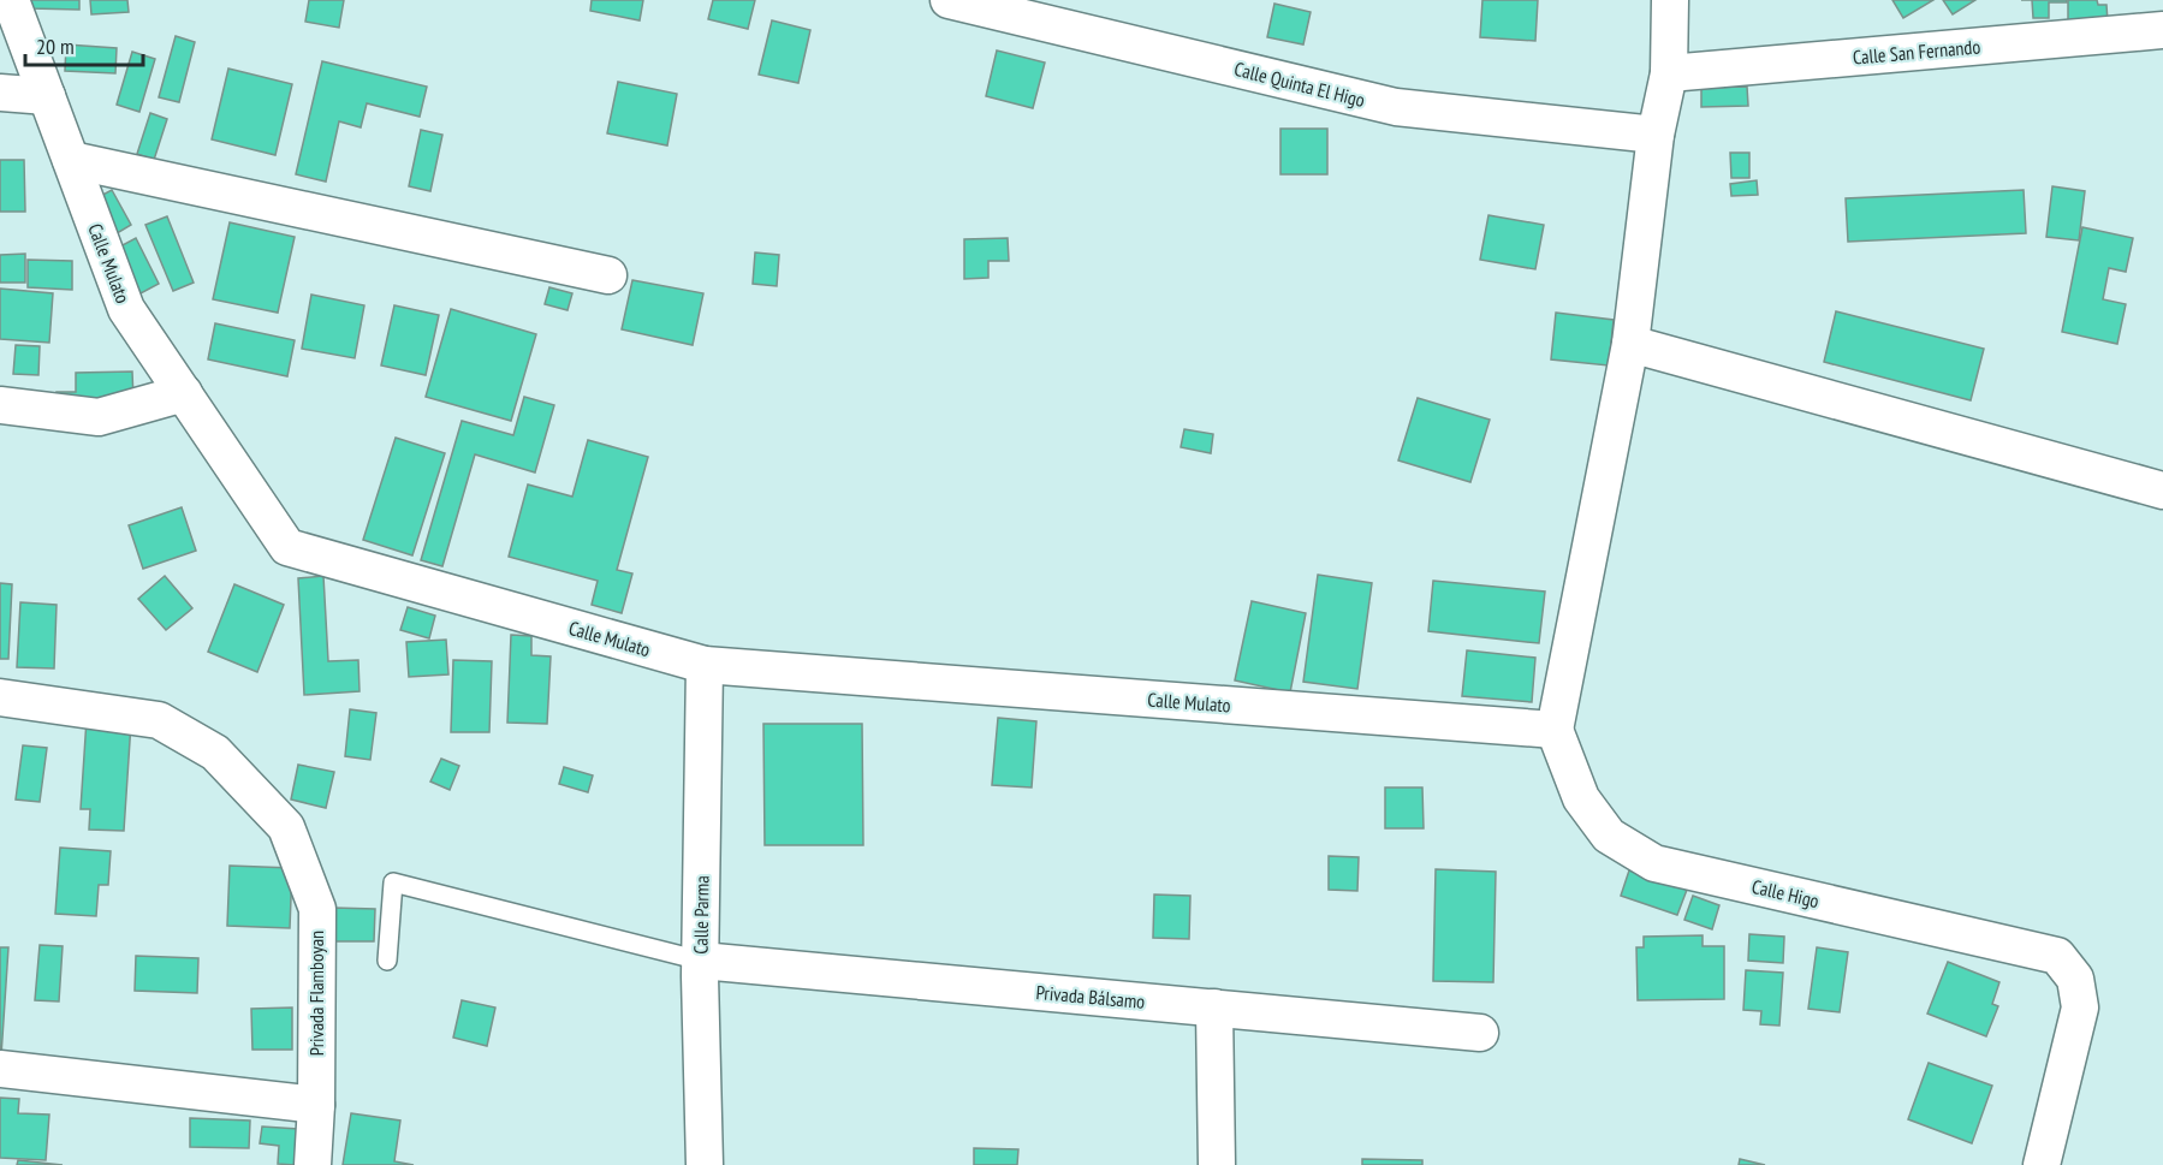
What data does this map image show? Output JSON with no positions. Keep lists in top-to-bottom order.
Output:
{
  "streets": {
    "street": [
      "Calle San Fernando",
      "Calle Quinta El Higo",
      "Calle Mulato",
      "Calle Higo",
      "Calle Parma",
      "Privada Flamboyan",
      "Privada Bálsamo"
    ]
  },
  "crossings": [
    ["Calle Mulato", "Calle Higo"],
    ["Calle Mulato", "Calle Parma"],
    ["Calle Parma", "Privada Bálsamo"]
  ],
  "scale_bar": "20 m"
}
